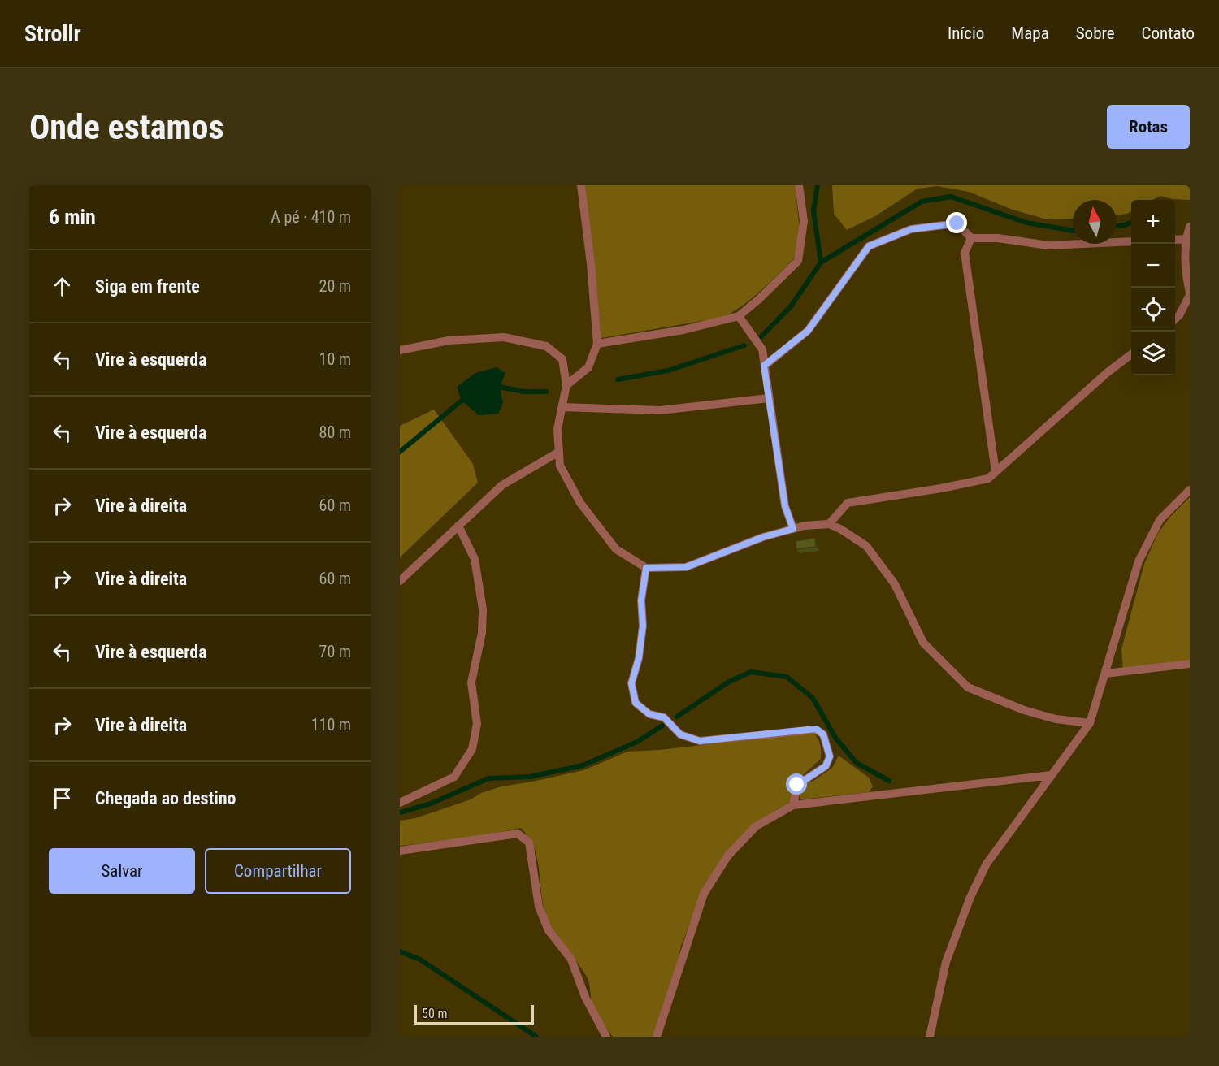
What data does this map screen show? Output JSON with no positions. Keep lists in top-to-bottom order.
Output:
{
  "scale_bar": "50 m",
  "north": "top",
  "page": {
    "header": "Strollr",
    "nav": [
      "Início",
      "Mapa",
      "Sobre",
      "Contato"
    ],
    "buttons": [
      "Rotas",
      ["Salvar", "Compartilhar"]
    ],
    "title": "Onde estamos",
    "heading": ["6 min", "A pé · 410 m"],
    "map_buttons": ["+", "−"],
    "list": [
      ["Siga em frente", "20 m"],
      ["Vire à esquerda", "10 m"],
      ["Vire à esquerda", "80 m"],
      ["Vire à direita", "60 m"],
      ["Vire à direita", "60 m"],
      ["Vire à esquerda", "70 m"],
      ["Vire à direita", "110 m"],
      "Chegada ao destino"
    ],
    "scale": "50 m"
  }
}
